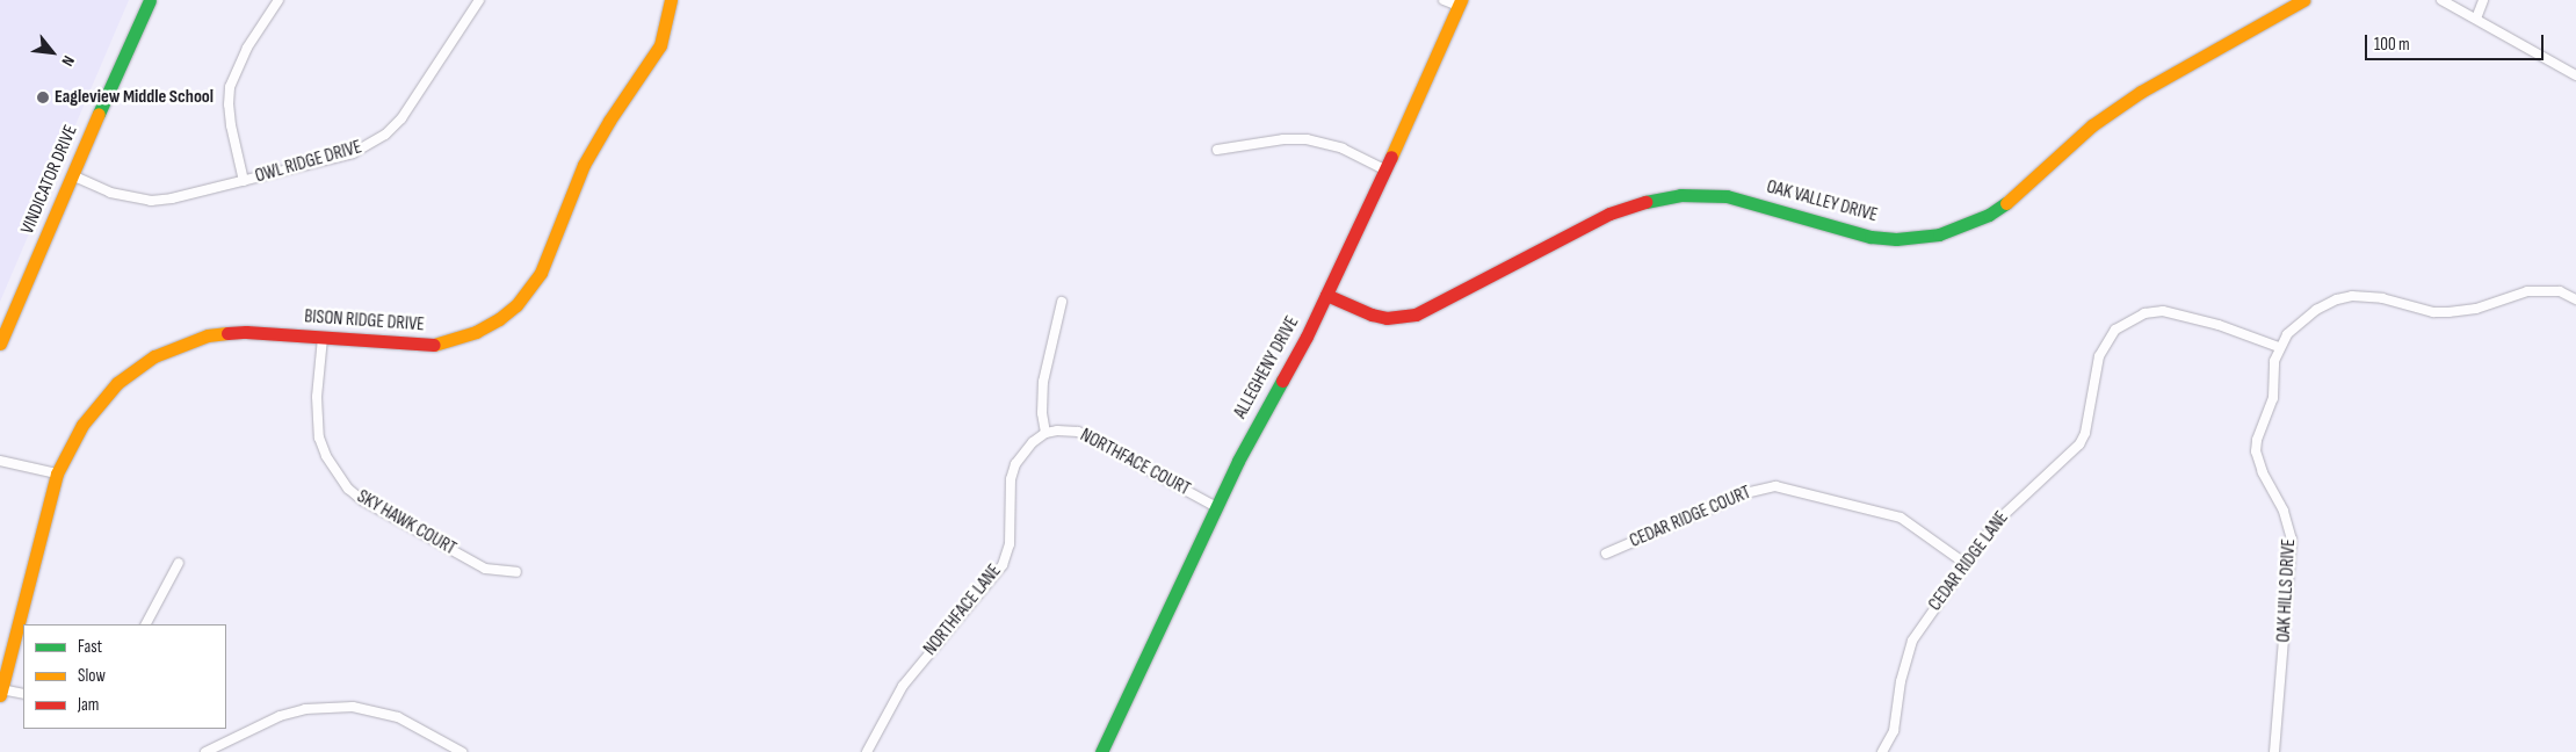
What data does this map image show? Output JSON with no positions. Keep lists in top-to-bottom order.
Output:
{
  "streets": {
    "street": [
      "OWL RIDGE DRIVE",
      "VINDICATOR DRIVE",
      "OAK VALLEY DRIVE",
      "BISON RIDGE DRIVE",
      "ALLEGHENY DRIVE",
      "NORTHFACE COURT",
      "CEDAR RIDGE COURT",
      "SKY HAWK COURT",
      "CEDAR RIDGE LANE",
      "OAK HILLS DRIVE",
      "NORTHFACE LANE"
    ]
  },
  "crossings": [
    ["OWL RIDGE DRIVE", "VINDICATOR DRIVE"],
    ["OAK VALLEY DRIVE", "ALLEGHENY DRIVE"],
    ["BISON RIDGE DRIVE", "SKY HAWK COURT"],
    ["ALLEGHENY DRIVE", "NORTHFACE COURT"],
    ["NORTHFACE COURT", "NORTHFACE LANE"],
    ["CEDAR RIDGE COURT", "CEDAR RIDGE LANE"],
    ["CEDAR RIDGE LANE", "OAK HILLS DRIVE"]
  ],
  "places": ["Eagleview Middle School"],
  "legend": ["Fast", "Slow", "Jam"],
  "scale_bar": "100 m",
  "north": "bottom right"
}
